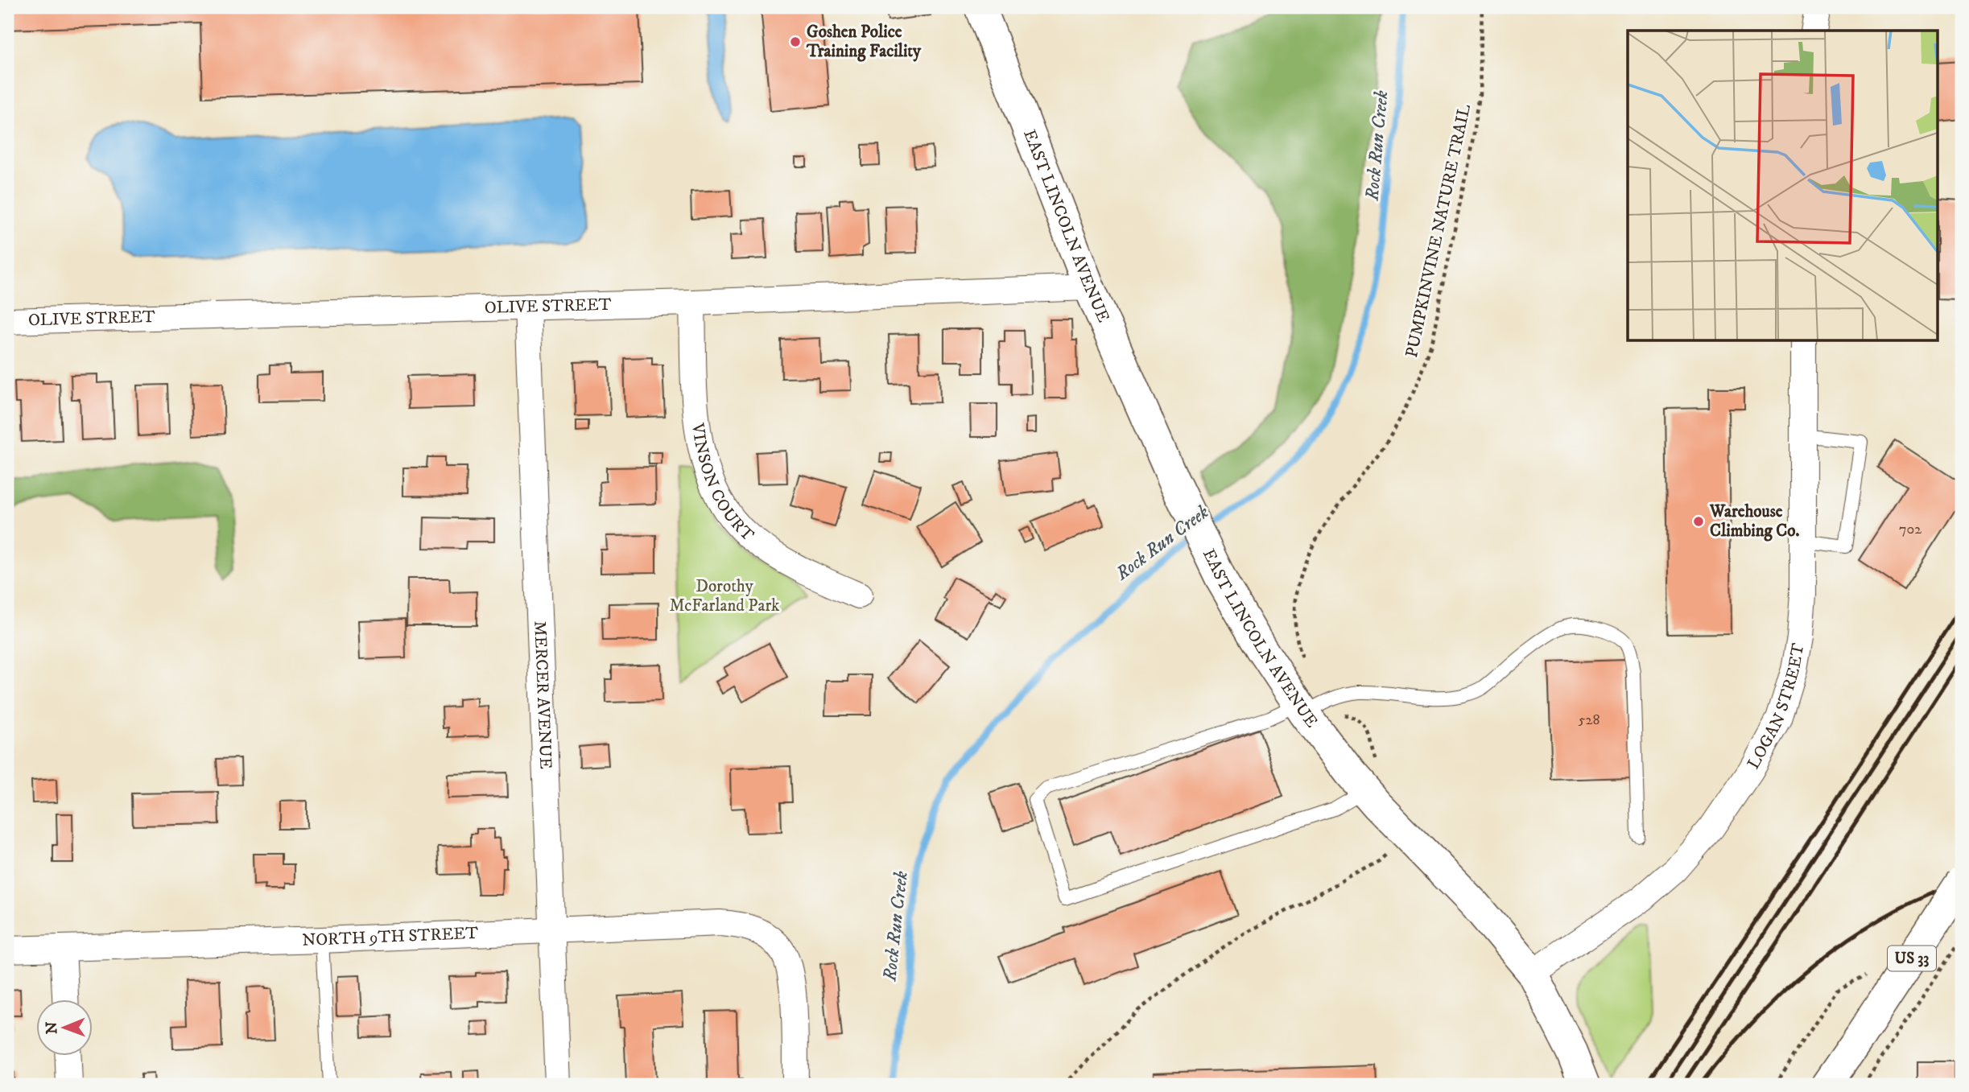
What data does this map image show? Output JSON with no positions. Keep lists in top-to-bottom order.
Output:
{
  "streets": {
    "main road": ["EAST LINCOLN AVENUE", "US 33"],
    "street": [
      "OLIVE STREET",
      "VINSON COURT",
      "MERCER AVENUE",
      "LOGAN STREET",
      "NORTH 9TH STREET"
    ],
    "path": ["PUMPKINVINE NATURE TRAIL"]
  },
  "crossings": [
    ["EAST LINCOLN AVENUE", "OLIVE STREET"],
    ["EAST LINCOLN AVENUE", "LOGAN STREET"],
    ["OLIVE STREET", "VINSON COURT"],
    ["OLIVE STREET", "MERCER AVENUE"],
    ["MERCER AVENUE", "NORTH 9TH STREET"]
  ],
  "water": ["Rock Run Creek"],
  "parks": ["Dorothy McFarland Park"],
  "places": ["Goshen Police Training Facility", "Warehouse Climbing Co."],
  "house_numbers": ["702", "528"],
  "north": "left"
}
